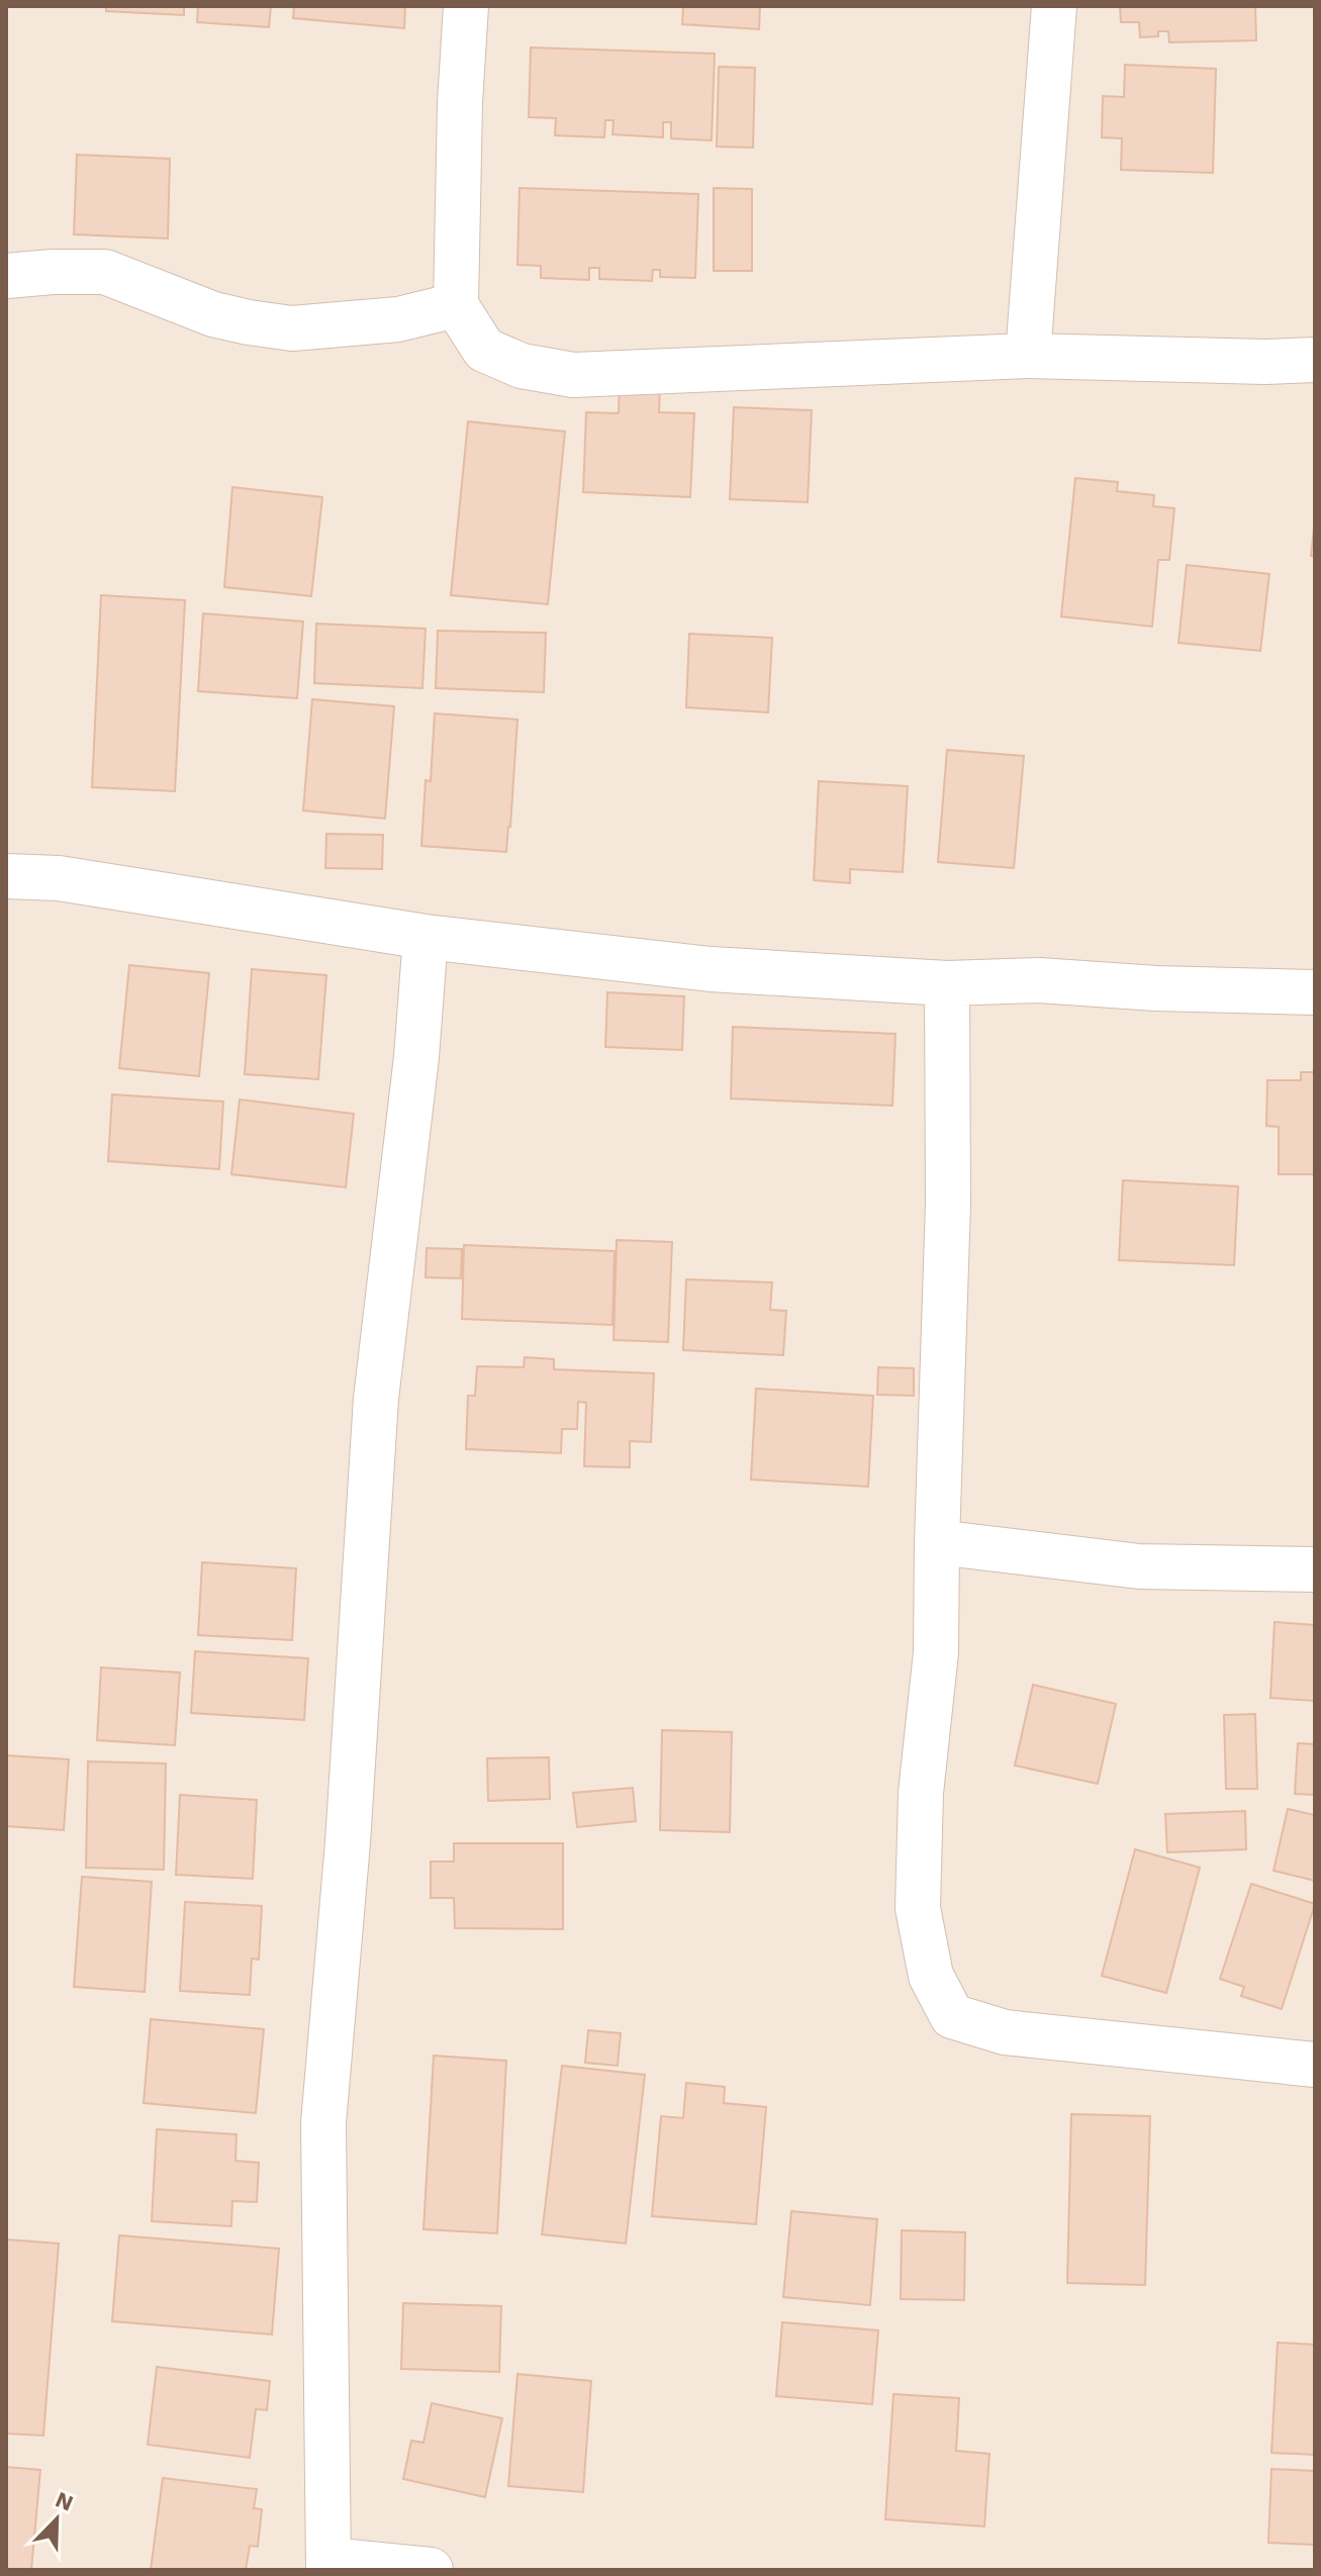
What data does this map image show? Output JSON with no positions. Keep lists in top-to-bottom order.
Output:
{
  "north": "top right"
}
